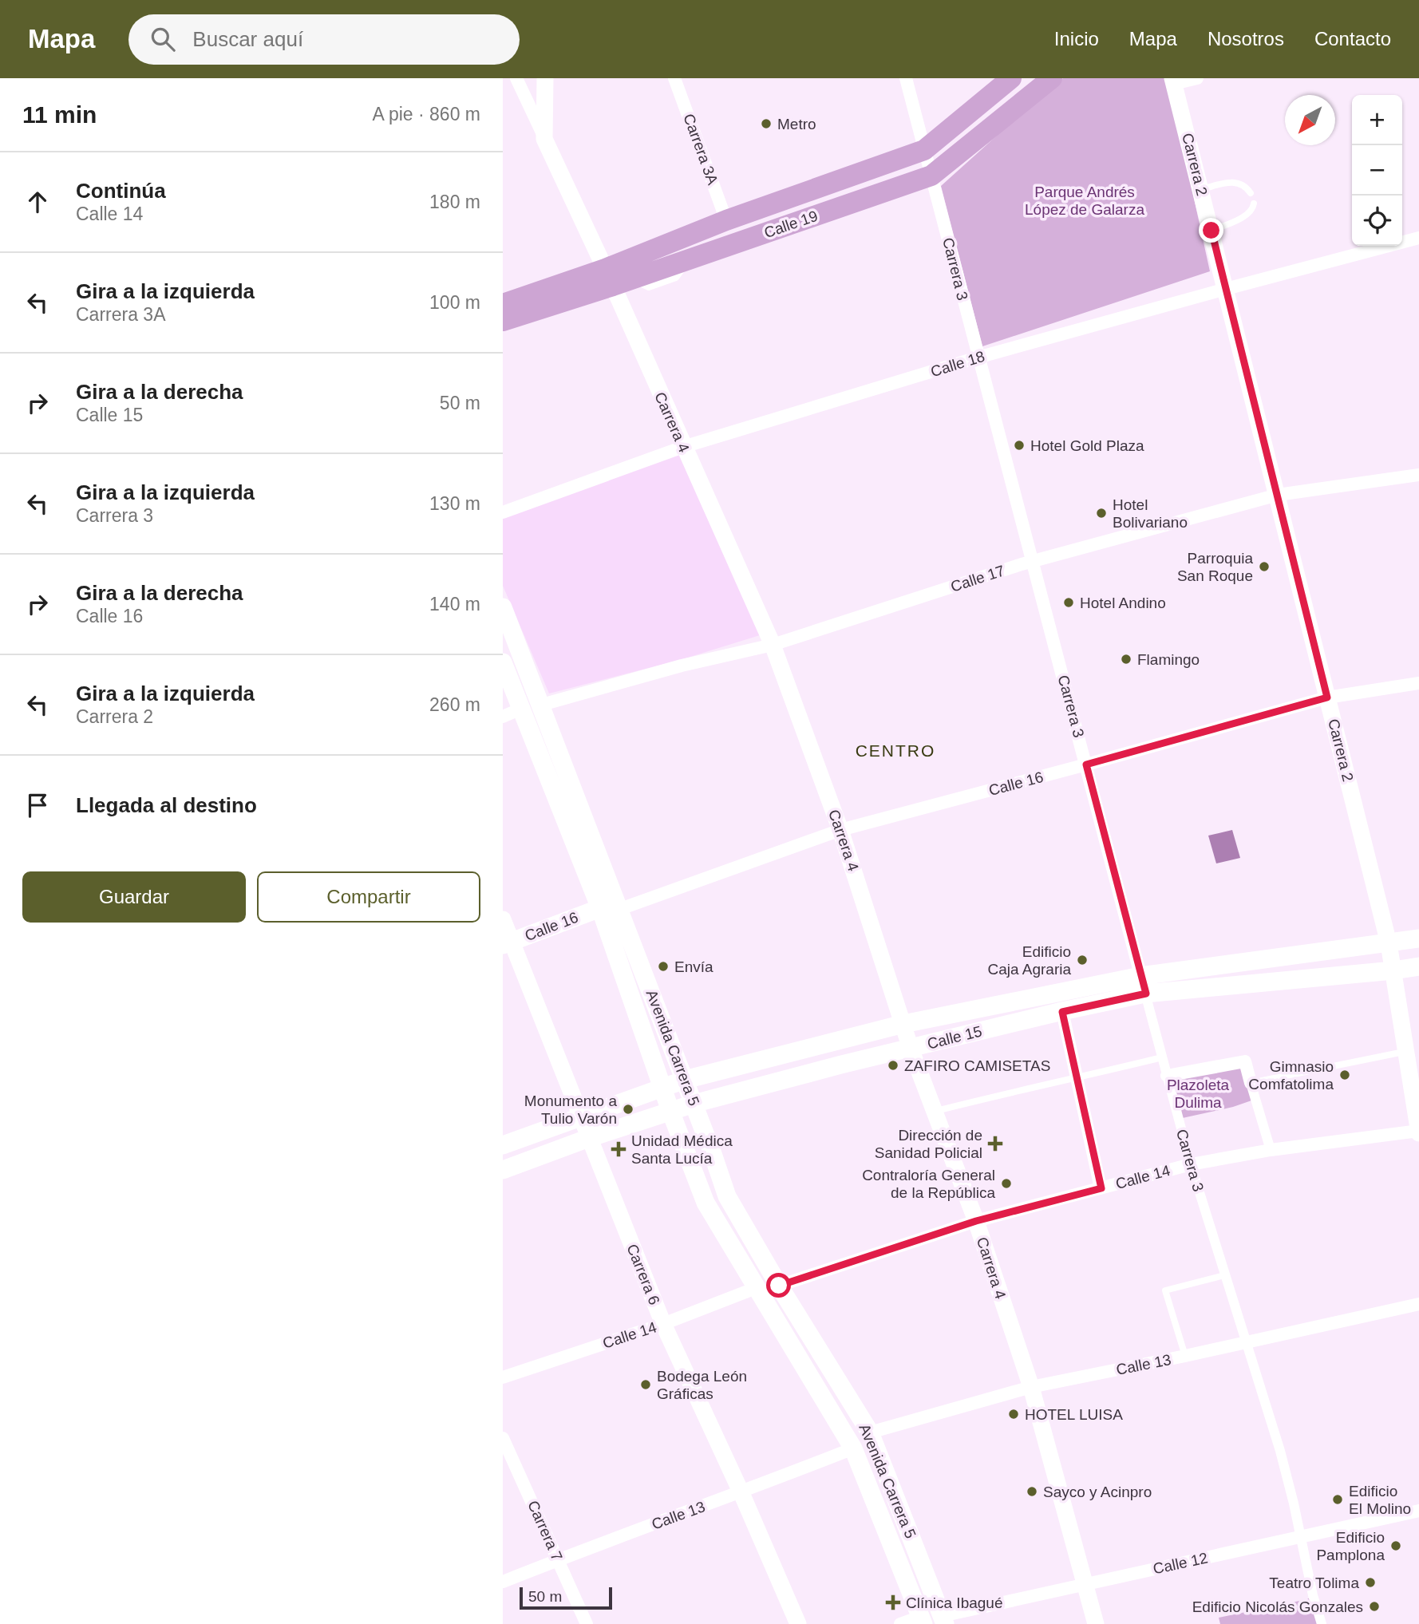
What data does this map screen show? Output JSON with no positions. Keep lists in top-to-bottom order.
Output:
{
  "streets": {
    "main road": [
      "Calle 19",
      "Calle 16",
      "Calle 15",
      "Avenida Carrera 5"
    ],
    "street": [
      "Carrera 3A",
      "Carrera 2",
      "Carrera 3",
      "Calle 18",
      "Carrera 4",
      "Calle 17",
      "Calle 14",
      "Carrera 6",
      "Calle 13",
      "Carrera 7",
      "Calle 12"
    ]
  },
  "crossings": [
    ["Carrera 3A", "Calle 19"],
    ["Carrera 2", "Calle 18"],
    ["Carrera 2", "Calle 17"],
    ["Carrera 2", "Calle 16"],
    ["Carrera 2", "Calle 15"],
    ["Carrera 2", "Calle 14"],
    ["Calle 19", "Carrera 3"],
    ["Calle 19", "Carrera 4"],
    ["Carrera 3", "Calle 18"],
    ["Carrera 3", "Calle 17"],
    ["Carrera 3", "Calle 16"],
    ["Carrera 3", "Calle 15"],
    ["Carrera 3", "Calle 14"],
    ["Carrera 3", "Calle 13"],
    ["Carrera 3", "Calle 12"],
    ["Calle 18", "Carrera 4"],
    ["Carrera 4", "Calle 17"],
    ["Carrera 4", "Calle 16"],
    ["Carrera 4", "Calle 15"],
    ["Carrera 4", "Calle 14"],
    ["Carrera 4", "Calle 13"],
    ["Carrera 4", "Calle 12"],
    ["Calle 17", "Avenida Carrera 5"],
    ["Calle 16", "Avenida Carrera 5"],
    ["Calle 16", "Carrera 6"],
    ["Calle 15", "Avenida Carrera 5"],
    ["Calle 15", "Carrera 6"],
    ["Avenida Carrera 5", "Calle 14"],
    ["Avenida Carrera 5", "Calle 13"],
    ["Avenida Carrera 5", "Calle 12"],
    ["Calle 14", "Carrera 6"],
    ["Carrera 6", "Calle 13"],
    ["Calle 13", "Carrera 7"]
  ],
  "districts": ["CENTRO"],
  "parks": ["Parque Andrés López de Galarza", "Plazoleta Dulima"],
  "places": {
    "other": [
      "Metro",
      "Hotel Gold Plaza",
      "Hotel Bolivariano",
      "Parroquia San Roque",
      "Hotel Andino",
      "Flamingo",
      "Edificio Caja Agraria",
      "Envía",
      "ZAFIRO CAMISETAS",
      "Gimnasio Comfatolima",
      "Monumento a Tulio Varón",
      "Contraloría General de la República",
      "Bodega León Gráficas",
      "HOTEL LUISA",
      "Sayco y Acinpro",
      "Edificio El Molino",
      "Edificio Pamplona",
      "Teatro Tolima",
      "Edificio Nicolás Gonzales"
    ],
    "health": ["Dirección de Sanidad Policial", "Unidad Médica Santa Lucía", "Clínica Ibagué"]
  },
  "scale_bar": "50 m",
  "north": "bottom left",
  "page": {
    "header": "Mapa",
    "search": "Buscar aquí",
    "nav": [
      "Inicio",
      "Mapa",
      "Nosotros",
      "Contacto"
    ],
    "heading": ["11 min", "A pie · 860 m"],
    "map_buttons": ["+", "−"],
    "list": [
      ["Continúa", "Calle 14", "180 m"],
      ["Gira a la izquierda", "Carrera 3A", "100 m"],
      ["Gira a la derecha", "Calle 15", "50 m"],
      ["Gira a la izquierda", "Carrera 3", "130 m"],
      ["Gira a la derecha", "Calle 16", "140 m"],
      ["Gira a la izquierda", "Carrera 2", "260 m"],
      "Llegada al destino"
    ],
    "buttons": ["Guardar", "Compartir"],
    "scale": "50 m"
  }
}
